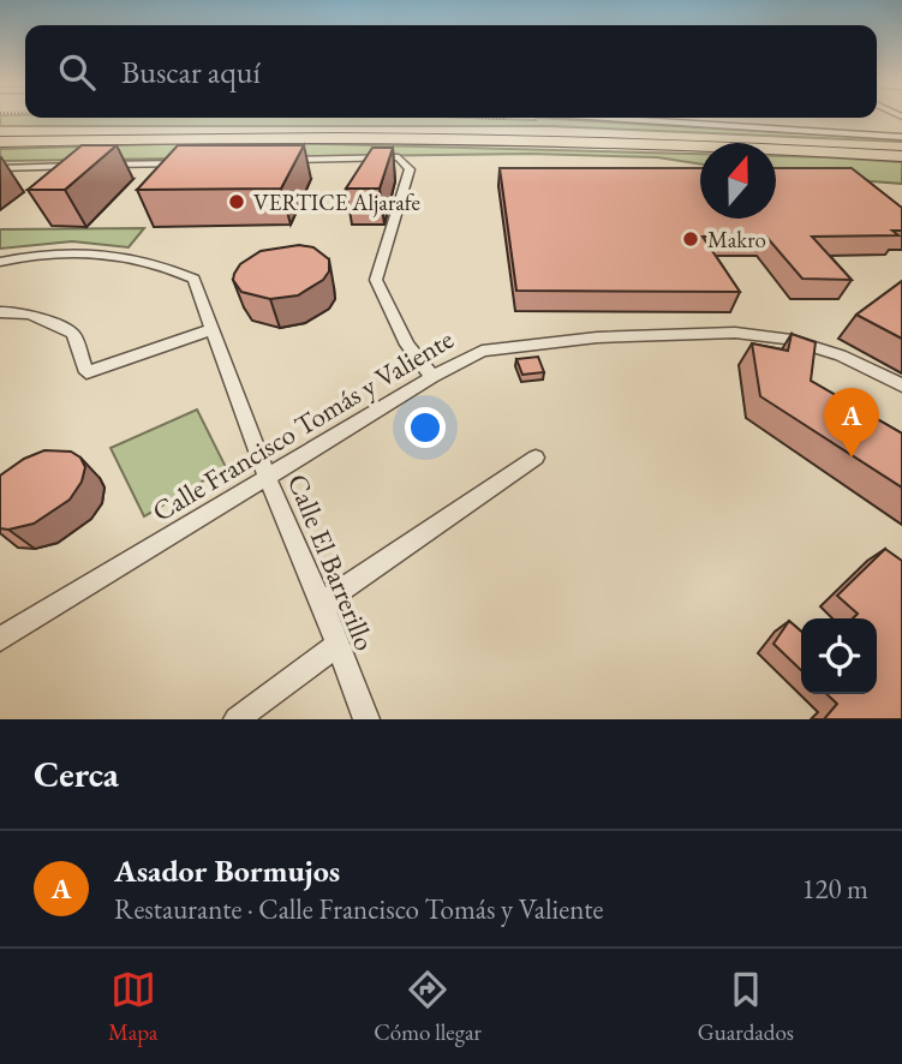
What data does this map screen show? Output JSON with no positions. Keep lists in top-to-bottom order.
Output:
{
  "streets": {
    "street": ["Calle Francisco Tomás y Valiente", "Calle El Barrerillo"]
  },
  "crossings": [
    ["Calle Francisco Tomás y Valiente", "Calle El Barrerillo"]
  ],
  "places": ["VERTICE Aljarafe", "Makro"],
  "north": "top",
  "page": {
    "search": "Buscar aquí",
    "pins": "A",
    "heading": "Cerca",
    "list": [
      {
        "mark": "A",
        "name": "Asador Bormujos",
        "note": "Restaurante · Calle Francisco Tomás y Valiente",
        "value": "120 m"
      }
    ],
    "nav": ["Mapa", "Cómo llegar", "Guardados"]
  }
}
